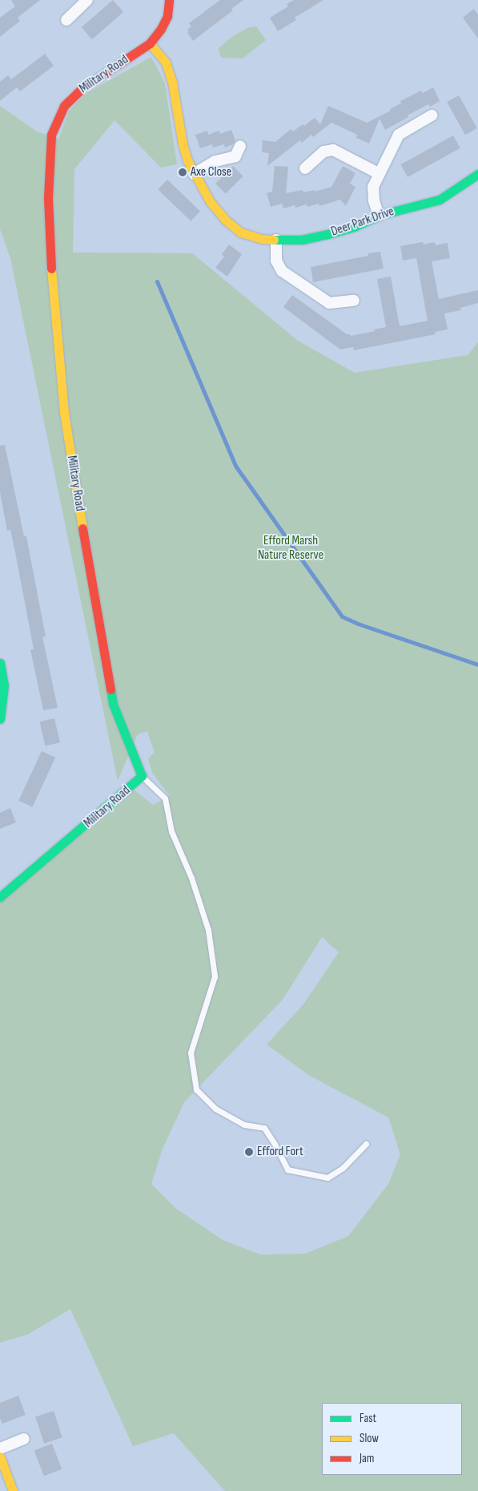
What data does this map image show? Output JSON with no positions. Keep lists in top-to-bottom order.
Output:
{
  "streets": {
    "street": ["Military Road", "Deer Park Drive"]
  },
  "crossings": [
    ["Military Road", "Deer Park Drive"]
  ],
  "parks": ["Efford Marsh Nature Reserve"],
  "places": ["Axe Close", "Efford Fort"],
  "legend": ["Fast", "Slow", "Jam"]
}
